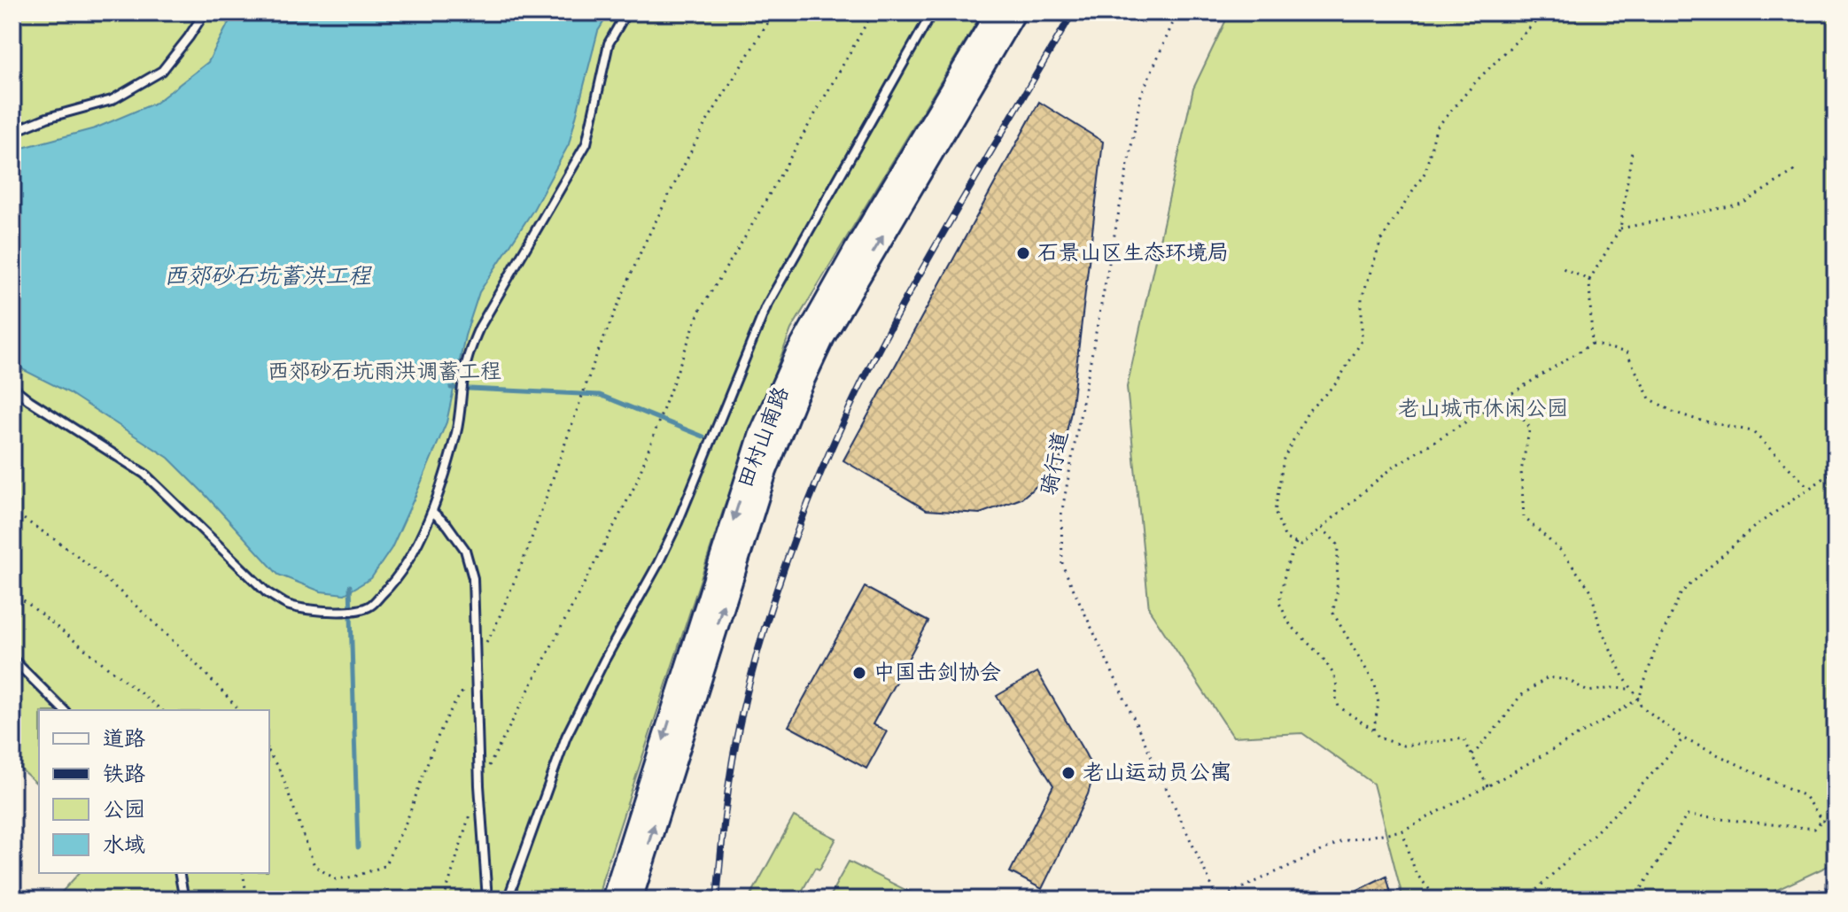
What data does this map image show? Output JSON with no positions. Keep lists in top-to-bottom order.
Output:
{
  "streets": {
    "main road": ["田村山南路"],
    "path": ["骑行道"]
  },
  "water": ["西郊砂石坑蓄洪工程"],
  "parks": ["西郊砂石坑雨洪调蓄工程", "老山城市休闲公园"],
  "places": ["石景山区生态环境局", "中国击剑协会", "老山运动员公寓"],
  "legend": [
    "道路",
    "铁路",
    "公园",
    "水域"
  ]
}
